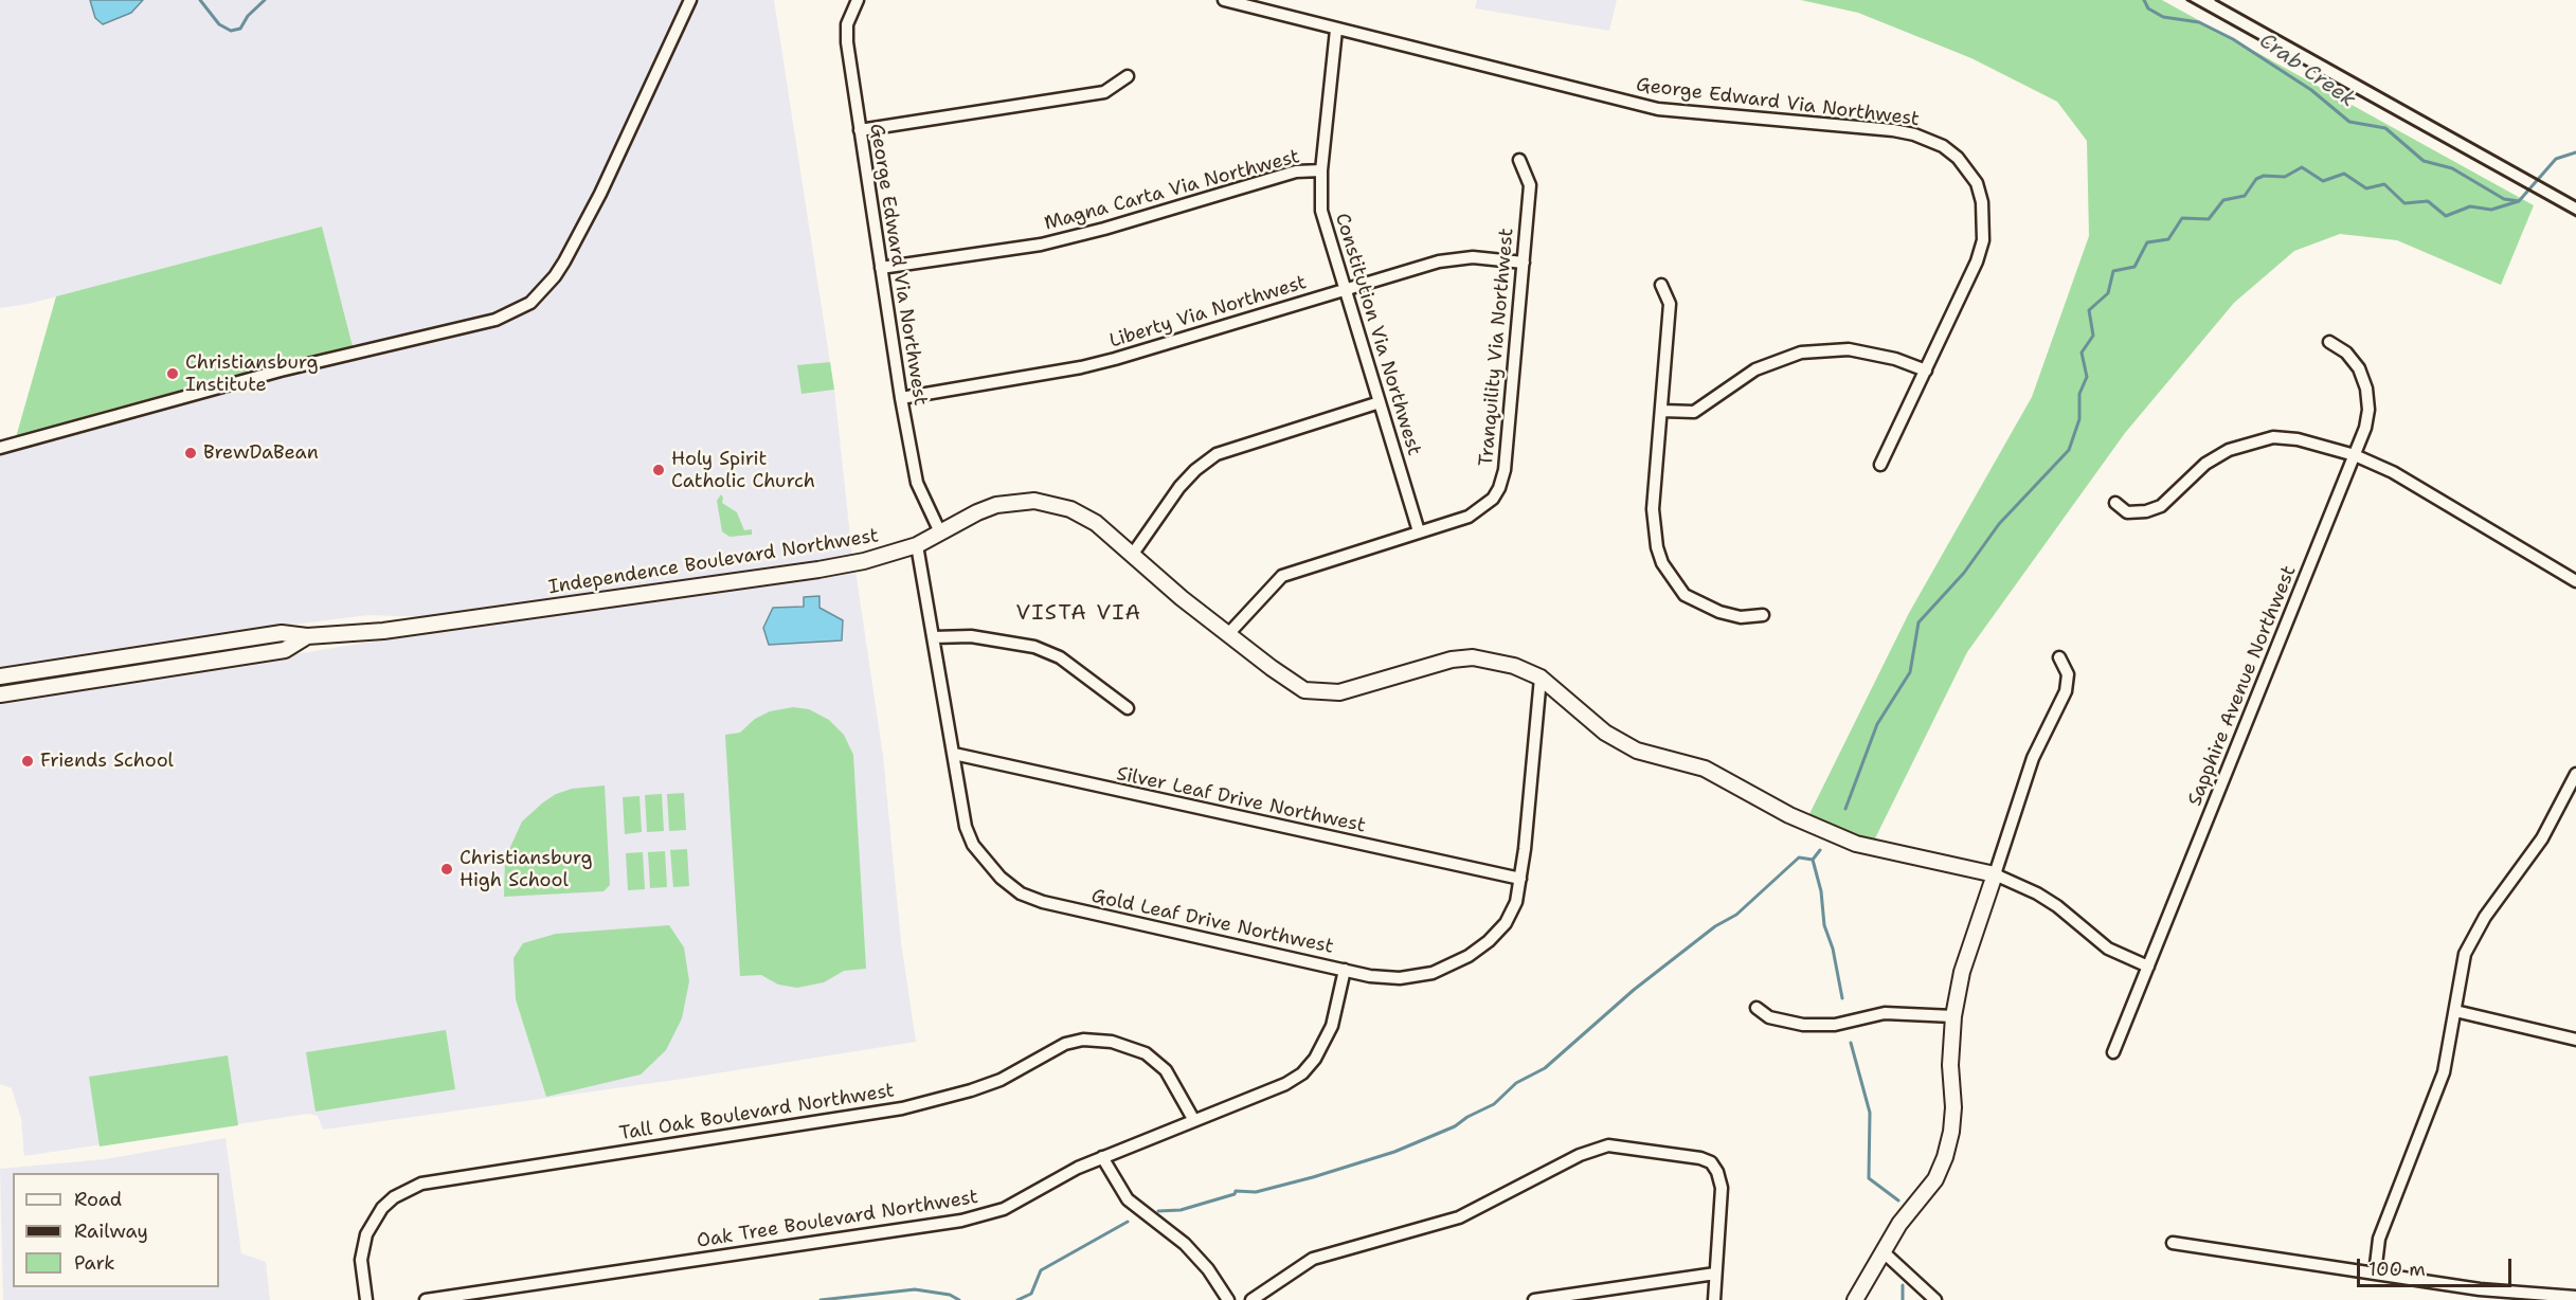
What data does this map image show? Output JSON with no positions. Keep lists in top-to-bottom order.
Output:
{
  "streets": {
    "street": [
      "George Edward Via Northwest",
      "Magna Carta Via Northwest",
      "Liberty Via Northwest",
      "Constitution Via Northwest",
      "Tranquility Via Northwest",
      "Independence Boulevard Northwest",
      "Sapphire Avenue Northwest",
      "Silver Leaf Drive Northwest",
      "Gold Leaf Drive Northwest",
      "Tall Oak Boulevard Northwest",
      "Oak Tree Boulevard Northwest"
    ]
  },
  "crossings": [
    ["George Edward Via Northwest", "Magna Carta Via Northwest"],
    ["George Edward Via Northwest", "Liberty Via Northwest"],
    ["George Edward Via Northwest", "Constitution Via Northwest"],
    ["George Edward Via Northwest", "Independence Boulevard Northwest"],
    ["Magna Carta Via Northwest", "Constitution Via Northwest"],
    ["Liberty Via Northwest", "Constitution Via Northwest"],
    ["Liberty Via Northwest", "Tranquility Via Northwest"],
    ["Constitution Via Northwest", "Tranquility Via Northwest"],
    ["Tranquility Via Northwest", "Independence Boulevard Northwest"],
    ["Independence Boulevard Northwest", "Sapphire Avenue Northwest"],
    ["Independence Boulevard Northwest", "Gold Leaf Drive Northwest"],
    ["Silver Leaf Drive Northwest", "Gold Leaf Drive Northwest"],
    ["Gold Leaf Drive Northwest", "Oak Tree Boulevard Northwest"],
    ["Tall Oak Boulevard Northwest", "Oak Tree Boulevard Northwest"]
  ],
  "districts": ["VISTA VIA"],
  "water": ["Crab Creek"],
  "places": [
    "Christiansburg Institute",
    "BrewDaBean",
    "Holy Spirit Catholic Church",
    "Friends School",
    "Christiansburg High School"
  ],
  "legend": ["Road", "Railway", "Park"],
  "scale_bar": "100 m"
}
